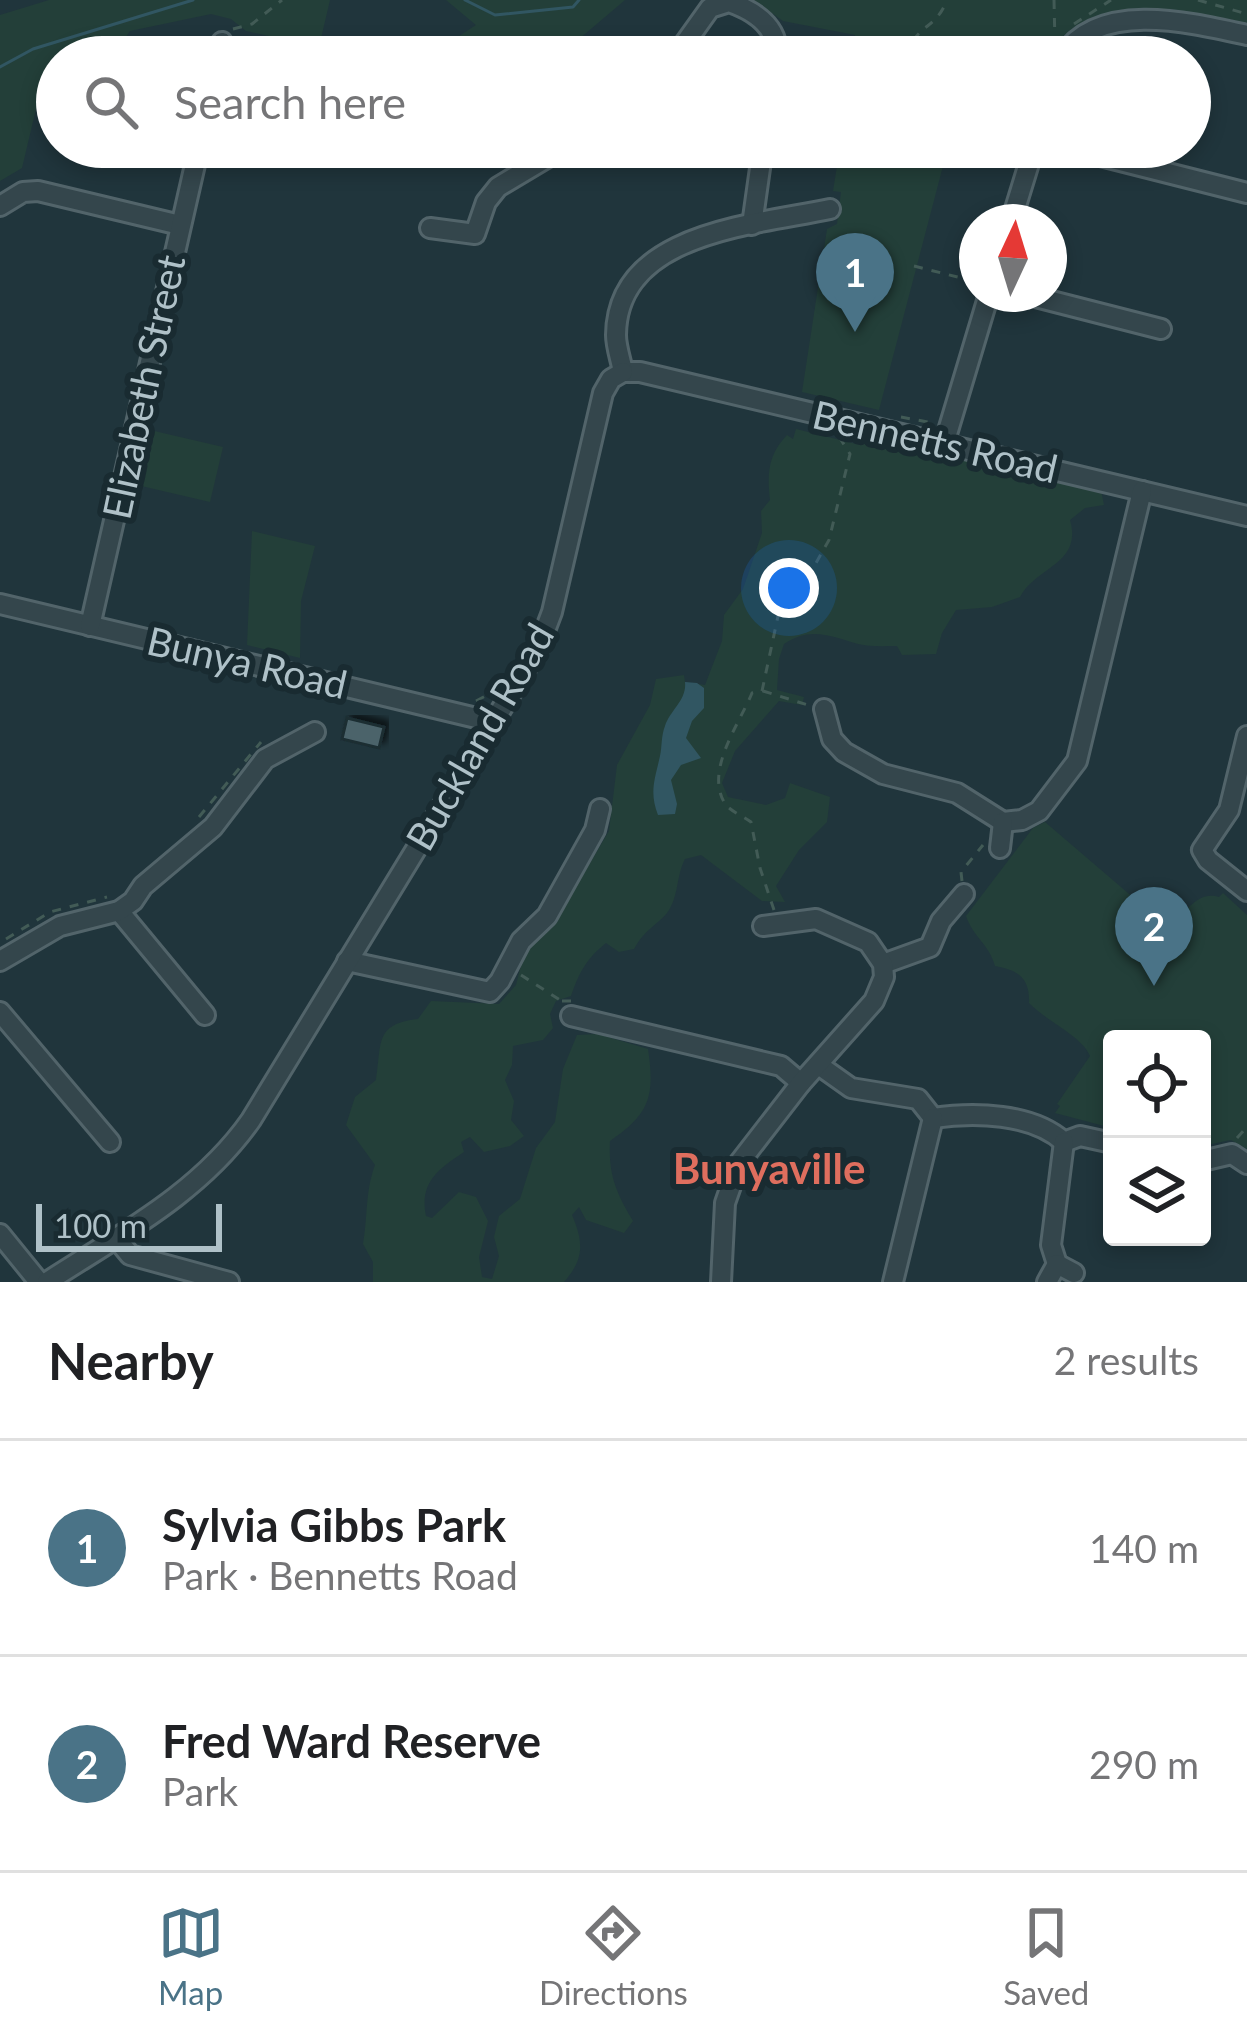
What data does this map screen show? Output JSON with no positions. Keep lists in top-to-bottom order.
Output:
{
  "streets": {
    "street": [
      "Elizabeth Street",
      "Bennetts Road",
      "Bunya Road",
      "Buckland Road"
    ]
  },
  "crossings": [
    ["Elizabeth Street", "Bunya Road"],
    ["Bennetts Road", "Buckland Road"],
    ["Bunya Road", "Buckland Road"]
  ],
  "districts": ["Bunyaville"],
  "scale_bar": "100 m",
  "north": "top",
  "page": {
    "search": "Search here",
    "pins": ["1", "2"],
    "scale": "100 m",
    "heading": ["Nearby", "2 results"],
    "list": [
      {
        "mark": "1",
        "name": "Sylvia Gibbs Park",
        "note": "Park · Bennetts Road",
        "value": "140 m"
      },
      {
        "mark": "2",
        "name": "Fred Ward Reserve",
        "note": "Park",
        "value": "290 m"
      }
    ],
    "nav": ["Map", "Directions", "Saved"]
  }
}
